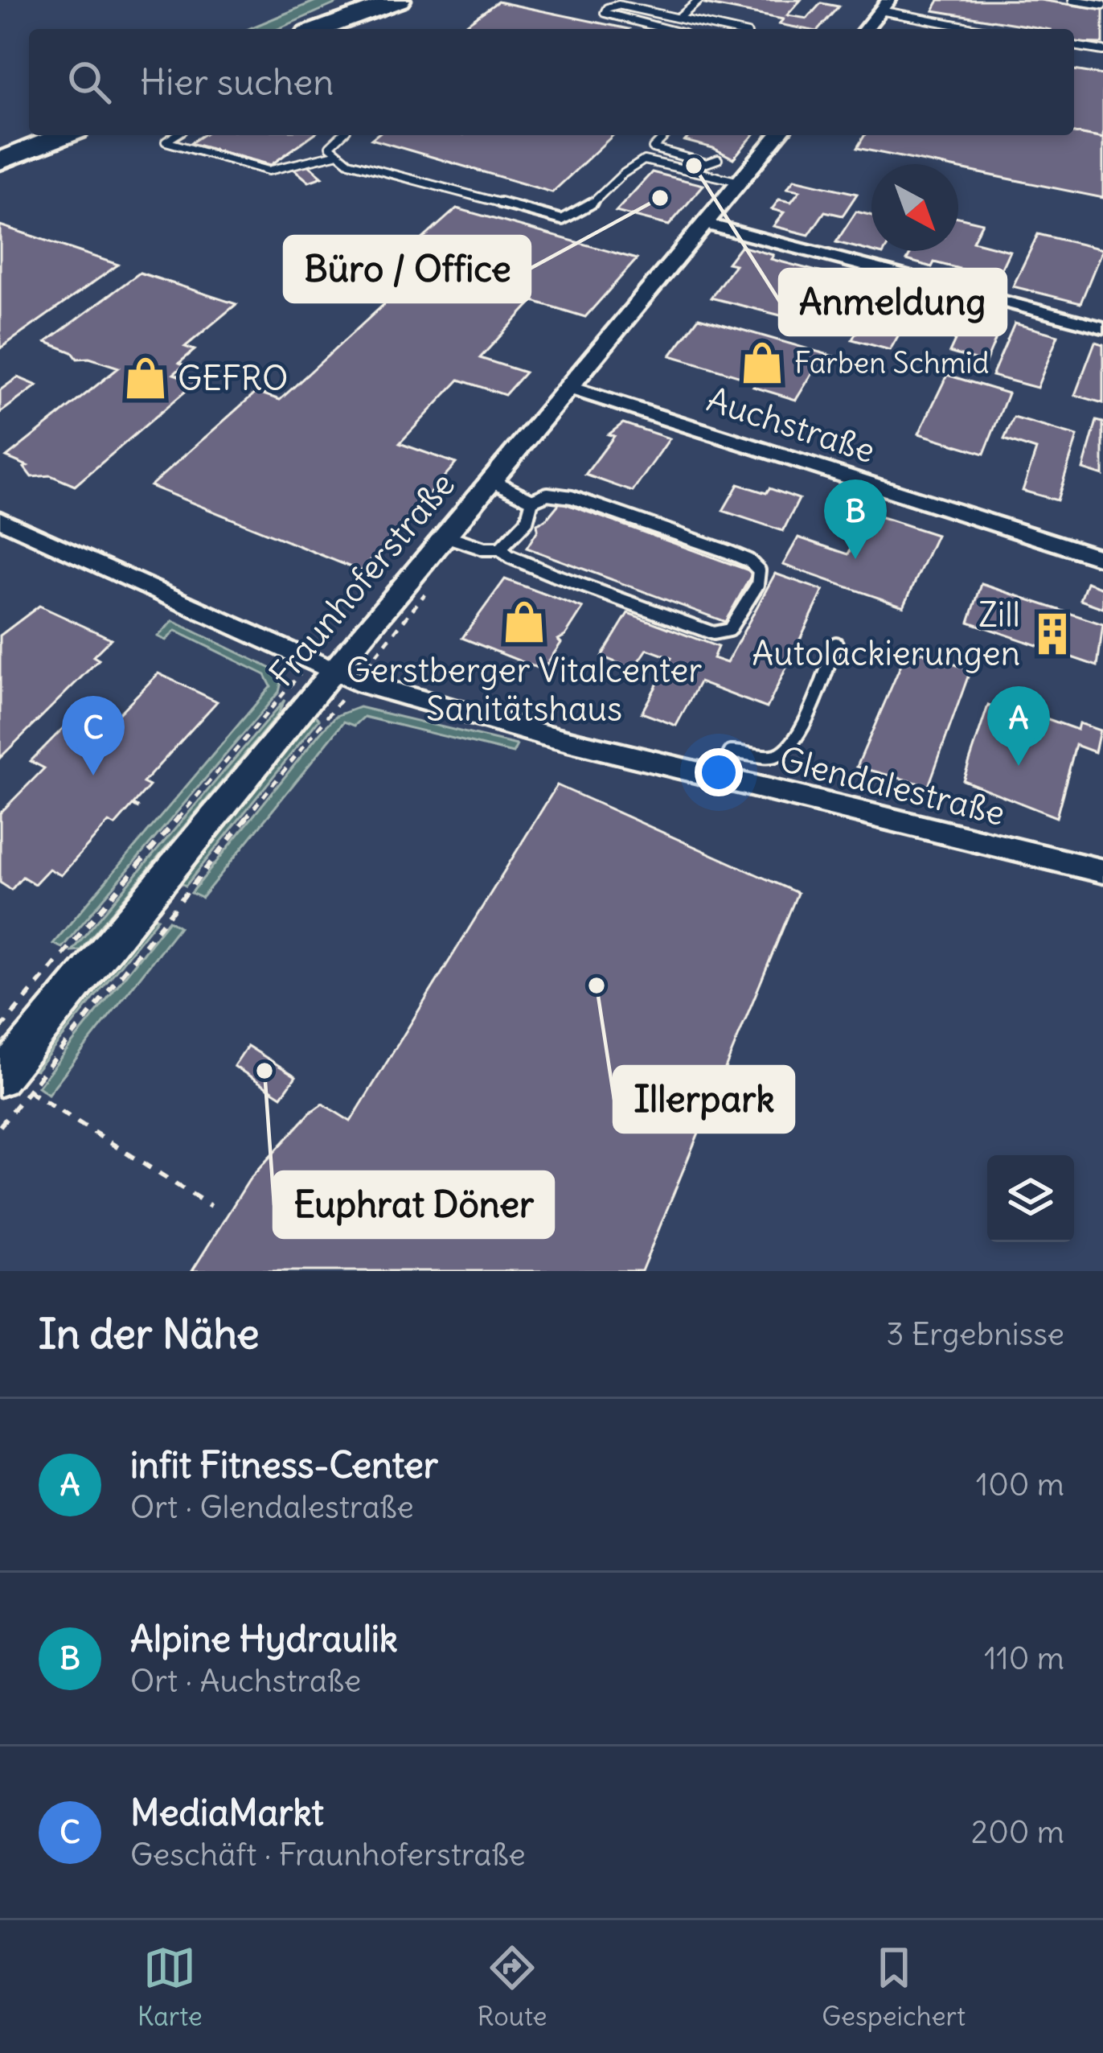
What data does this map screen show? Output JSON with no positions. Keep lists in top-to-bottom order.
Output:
{
  "streets": {
    "street": ["Auchstraße", "Fraunhoferstraße", "Glendalestraße"]
  },
  "crossings": [
    ["Auchstraße", "Fraunhoferstraße"],
    ["Fraunhoferstraße", "Glendalestraße"]
  ],
  "places": {
    "other": [
      "Anmeldung",
      "Büro / Office",
      "Illerpark",
      "Euphrat Döner"
    ],
    "shop": ["Farben Schmid", "GEFRO", "Gerstberger Vitalcenter Sanitätshaus"],
    "building": ["Zill Autolackierungen"]
  },
  "north": "bottom right",
  "page": {
    "search": "Hier suchen",
    "pins": ["B", "A", "C"],
    "heading": ["In der Nähe", "3 Ergebnisse"],
    "list": [
      {
        "mark": "A",
        "name": "infit Fitness-Center",
        "note": "Ort · Glendalestraße",
        "value": "100 m"
      },
      {
        "mark": "B",
        "name": "Alpine Hydraulik",
        "note": "Ort · Auchstraße",
        "value": "110 m"
      },
      {
        "mark": "C",
        "name": "MediaMarkt",
        "note": "Geschäft · Fraunhoferstraße",
        "value": "200 m"
      }
    ],
    "nav": ["Karte", "Route", "Gespeichert"]
  }
}
